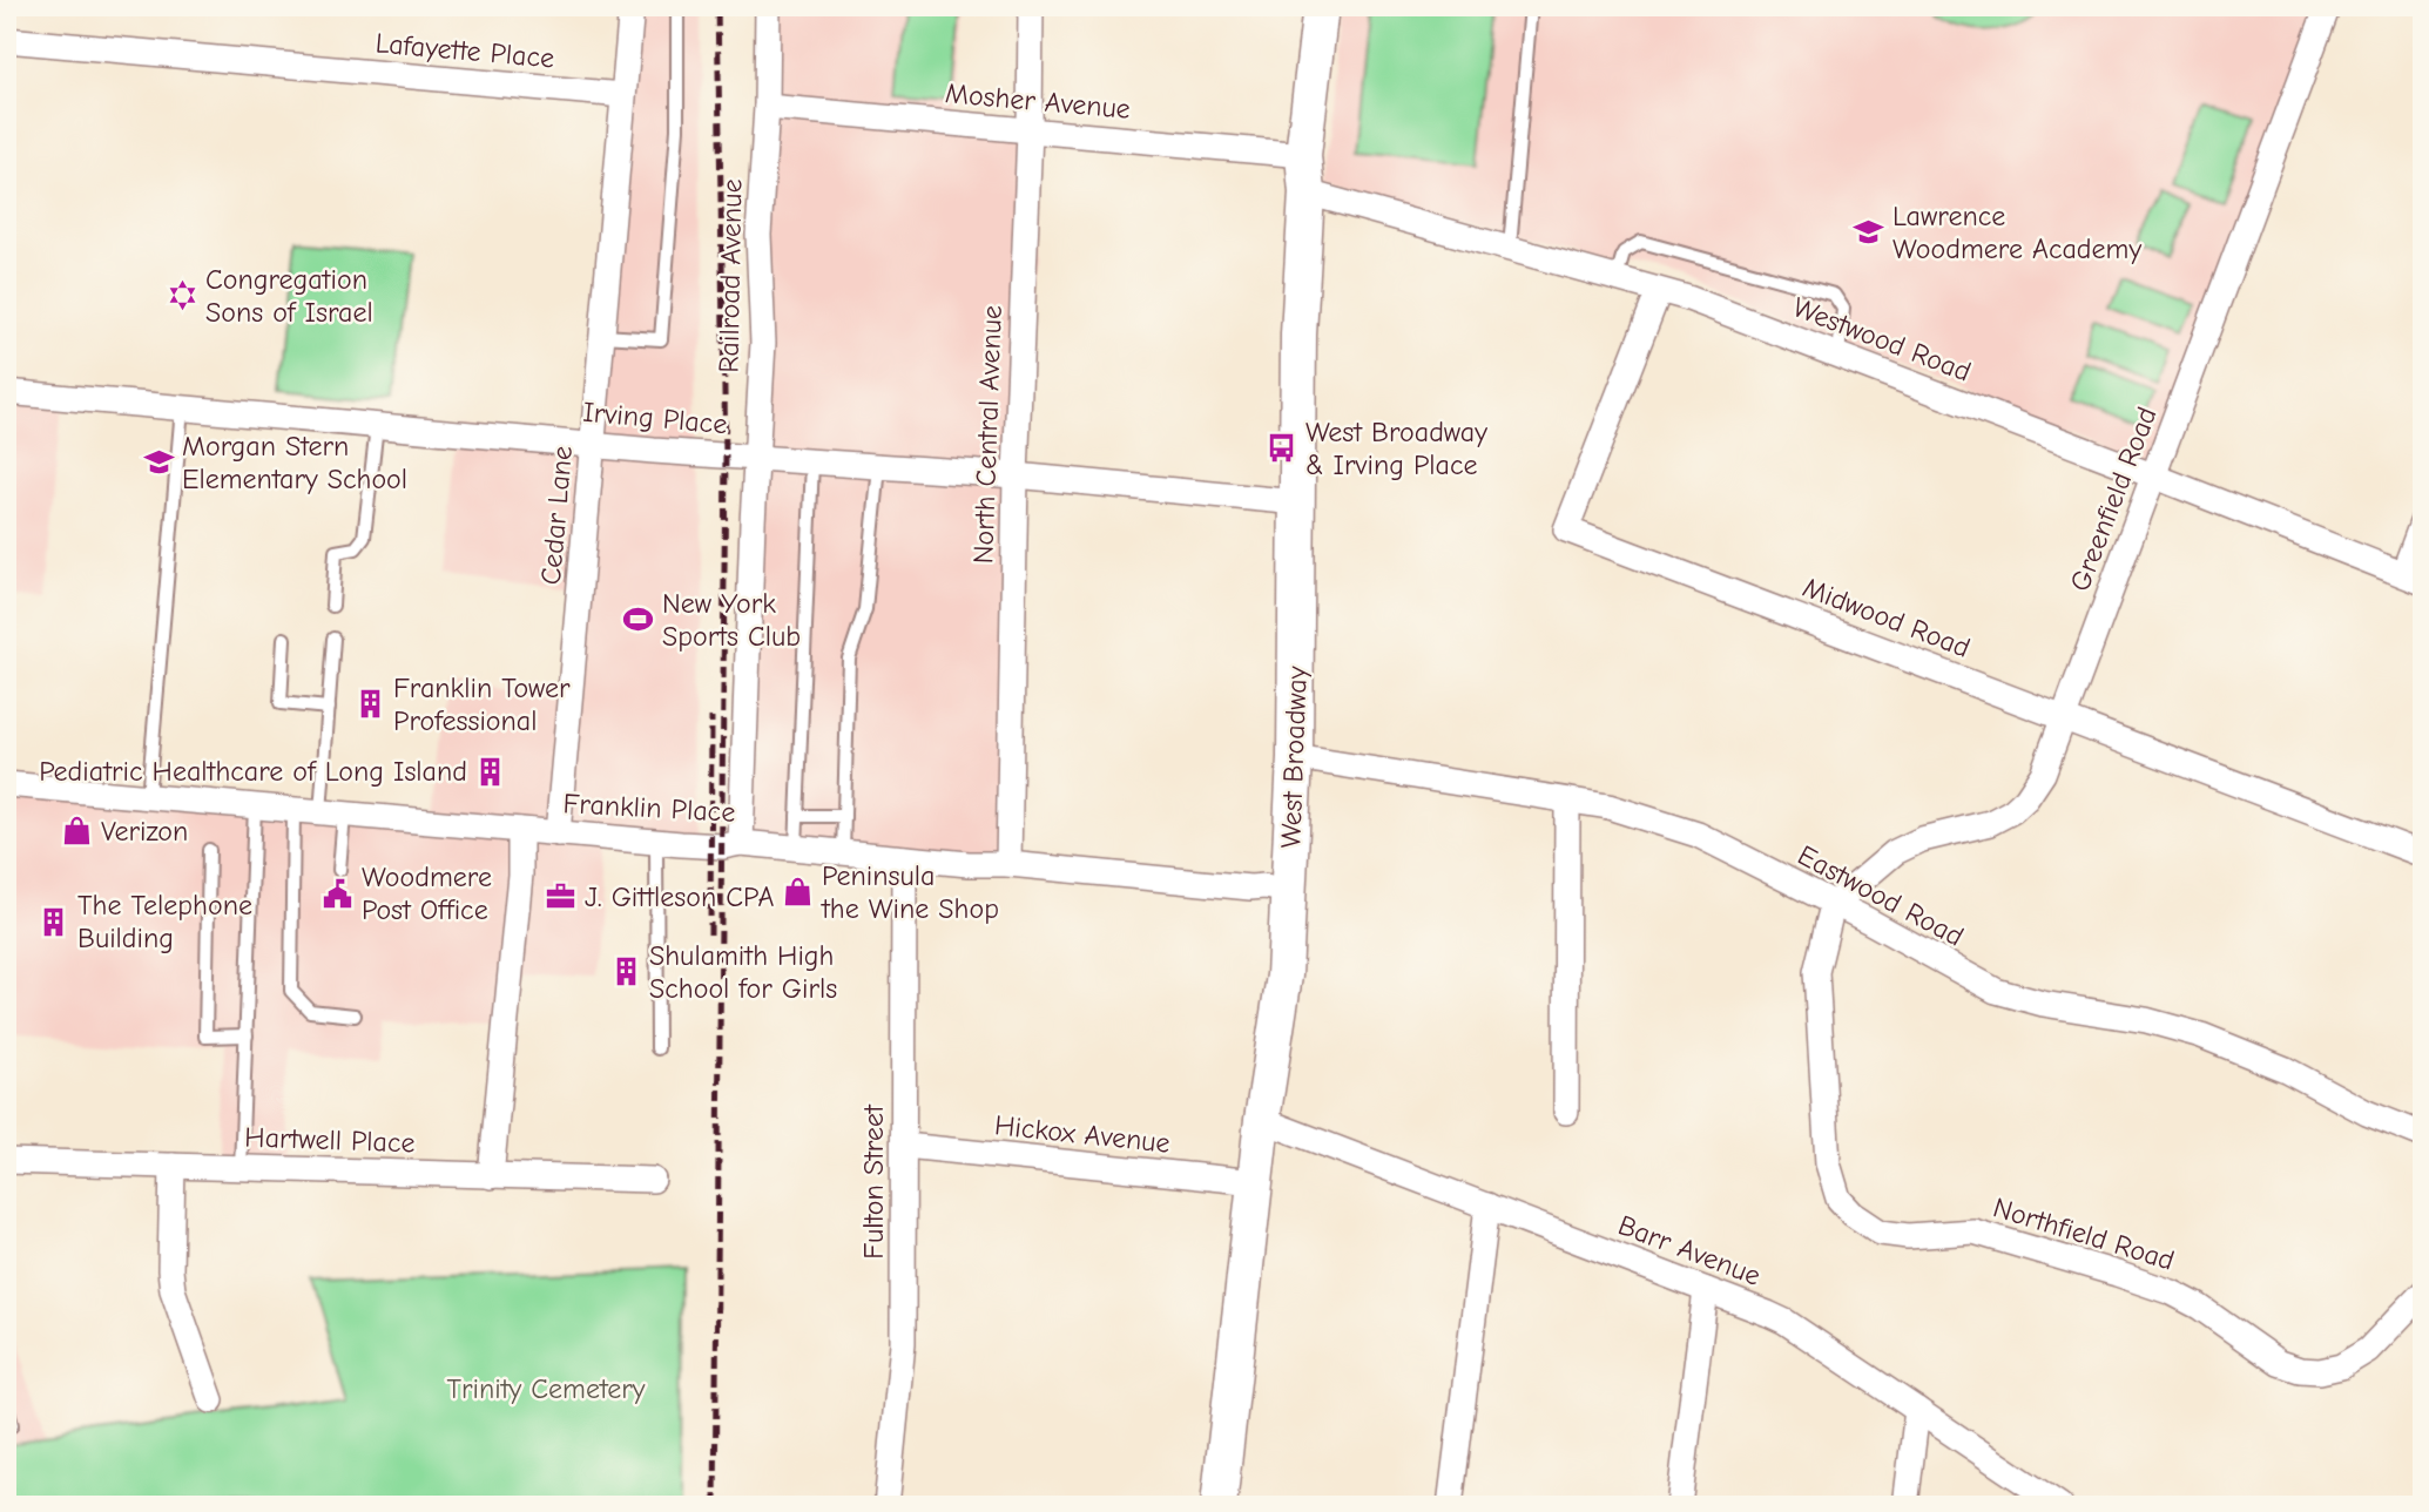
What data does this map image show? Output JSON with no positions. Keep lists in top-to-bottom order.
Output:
{
  "streets": {
    "main road": ["West Broadway"],
    "street": [
      "Lafayette Place",
      "Mosher Avenue",
      "Railroad Avenue",
      "Westwood Road",
      "Irving Place",
      "North Central Avenue",
      "Greenfield Road",
      "Cedar Lane",
      "Midwood Road",
      "Franklin Place",
      "Eastwood Road",
      "Hickox Avenue",
      "Hartwell Place",
      "Fulton Street",
      "Northfield Road",
      "Barr Avenue"
    ]
  },
  "crossings": [
    ["Lafayette Place", "Cedar Lane"],
    ["Mosher Avenue", "Railroad Avenue"],
    ["Mosher Avenue", "North Central Avenue"],
    ["Mosher Avenue", "West Broadway"],
    ["Railroad Avenue", "Irving Place"],
    ["Railroad Avenue", "Franklin Place"],
    ["Westwood Road", "Greenfield Road"],
    ["Westwood Road", "Midwood Road"],
    ["Westwood Road", "West Broadway"],
    ["Irving Place", "North Central Avenue"],
    ["Irving Place", "Cedar Lane"],
    ["Irving Place", "West Broadway"],
    ["North Central Avenue", "Franklin Place"],
    ["Greenfield Road", "Midwood Road"],
    ["Greenfield Road", "Eastwood Road"],
    ["Greenfield Road", "Northfield Road"],
    ["Cedar Lane", "Franklin Place"],
    ["West Broadway", "Franklin Place"],
    ["West Broadway", "Eastwood Road"],
    ["West Broadway", "Hickox Avenue"],
    ["West Broadway", "Barr Avenue"],
    ["Franklin Place", "Fulton Street"],
    ["Eastwood Road", "Northfield Road"],
    ["Hickox Avenue", "Fulton Street"]
  ],
  "parks": ["Trinity Cemetery"],
  "places": {
    "school or university": ["Lawrence Woodmere Academy", "Morgan Stern Elementary School"],
    "synagogue": ["Congregation Sons of Israel"],
    "bus stop": ["West Broadway & Irving Place"],
    "sports": ["New York Sports Club"],
    "building": [
      "Franklin Tower Professional",
      "Pediatric Healthcare of Long Island",
      "The Telephone Building",
      "Shulamith High School for Girls"
    ],
    "shop": ["Verizon", "Peninsula the Wine Shop"],
    "public building": ["Woodmere Post Office"],
    "office": ["J. Gittleson CPA"]
  }
}
